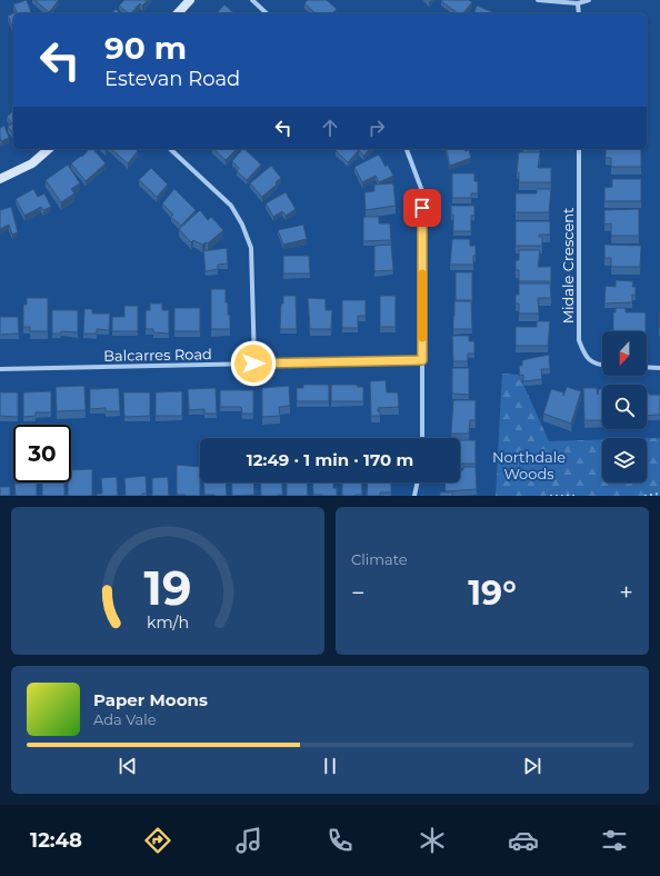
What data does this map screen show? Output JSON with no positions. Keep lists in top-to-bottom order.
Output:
{
  "streets": {
    "street": ["Midale Crescent", "Balcarres Road"]
  },
  "parks": ["Northdale Woods"],
  "north": "bottom",
  "page": {
    "turn": ["90 m", "Estevan Road"],
    "limit": "30",
    "trip": "12:49 · 1 min · 170 m",
    "tile": "Climate",
    "heat": ["−", "19°", "+"],
    "song": ["Paper Moons", "Ada Vale"],
    "tabs": "12:48",
    "gauge": ["19", "km/h"]
  }
}
